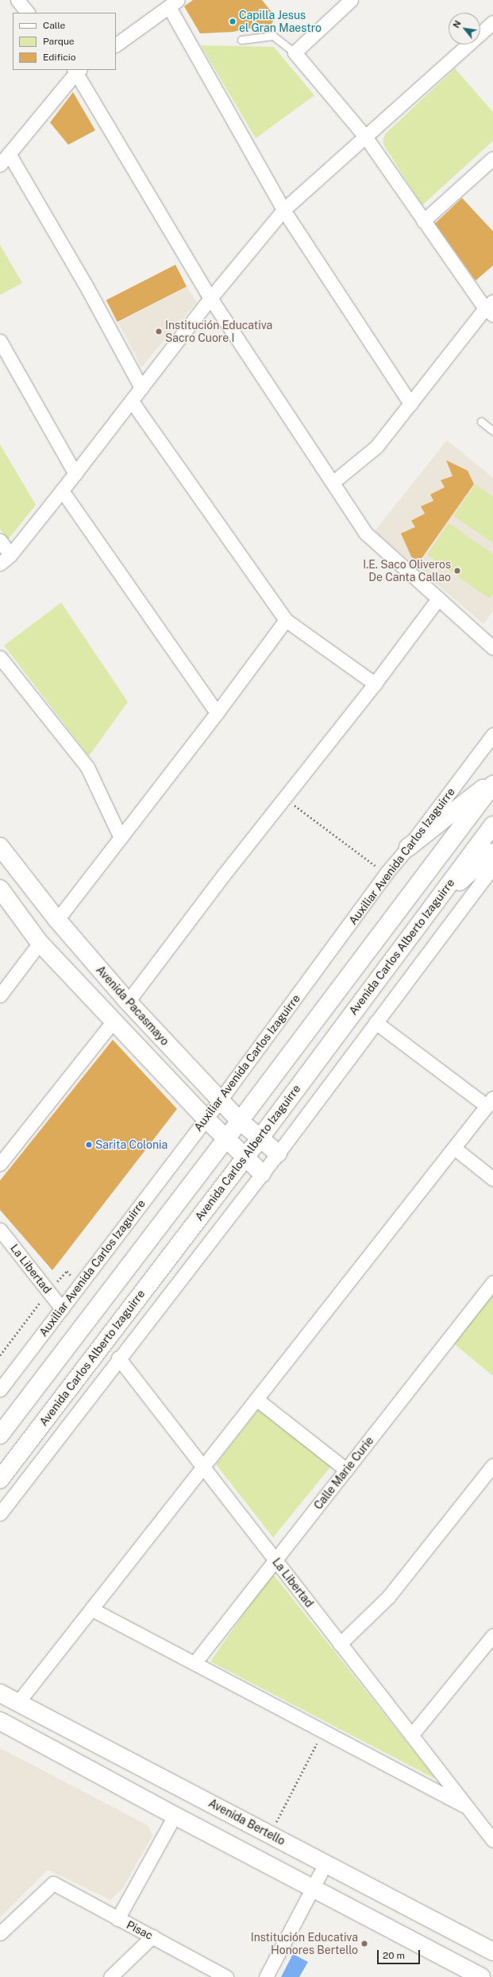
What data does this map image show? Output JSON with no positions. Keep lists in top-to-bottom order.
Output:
{
  "streets": {
    "main road": ["Avenida Carlos Alberto Izaguirre", "Avenida Pacasmayo", "Avenida Bertello"],
    "street": [
      "Auxiliar Avenida Carlos Izaguirre",
      "La Libertad",
      "Calle Marie Curie",
      "Pisac"
    ]
  },
  "crossings": [
    ["Auxiliar Avenida Carlos Izaguirre", "Avenida Pacasmayo"],
    ["Auxiliar Avenida Carlos Izaguirre", "La Libertad"],
    ["Avenida Carlos Alberto Izaguirre", "Avenida Pacasmayo"],
    ["La Libertad", "Calle Marie Curie"]
  ],
  "places": [
    "Capilla Jesus el Gran Maestro",
    "Institución Educativa Sacro Cuore I",
    "I.E. Saco Oliveros De Canta Callao",
    "Sarita Colonia",
    "Institución Educativa Honores Bertello"
  ],
  "legend": ["Calle", "Parque", "Edificio"],
  "scale_bar": "20 m",
  "north": "top left"
}
